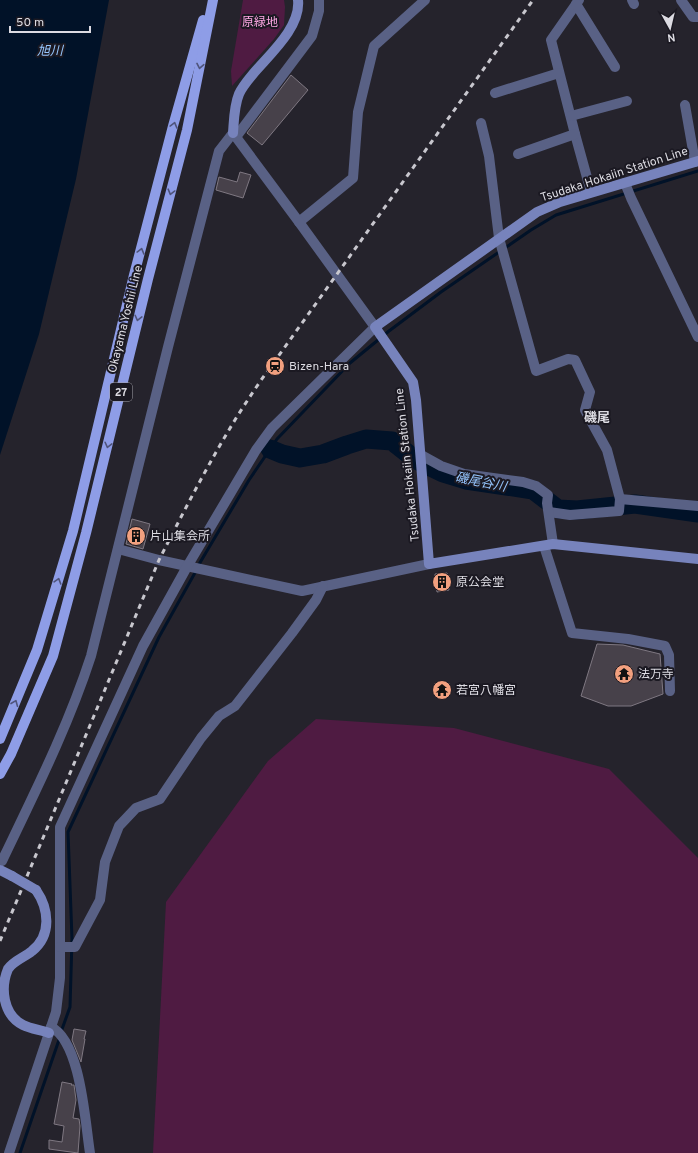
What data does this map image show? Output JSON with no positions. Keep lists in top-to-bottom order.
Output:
{
  "streets": {
    "main road": ["Tsudaka Hokaiin Station Line", "Okayama Yoshii Line", "27"]
  },
  "districts": ["磯尾"],
  "water": ["旭川", "磯尾谷川"],
  "parks": ["原緑地"],
  "places": {
    "station": ["Bizen-Hara"],
    "building": ["片山集会所", "原公会堂"],
    "temple": ["法万寺", "若宮八幡宮"]
  },
  "scale_bar": "50 m",
  "north": "bottom"
}
